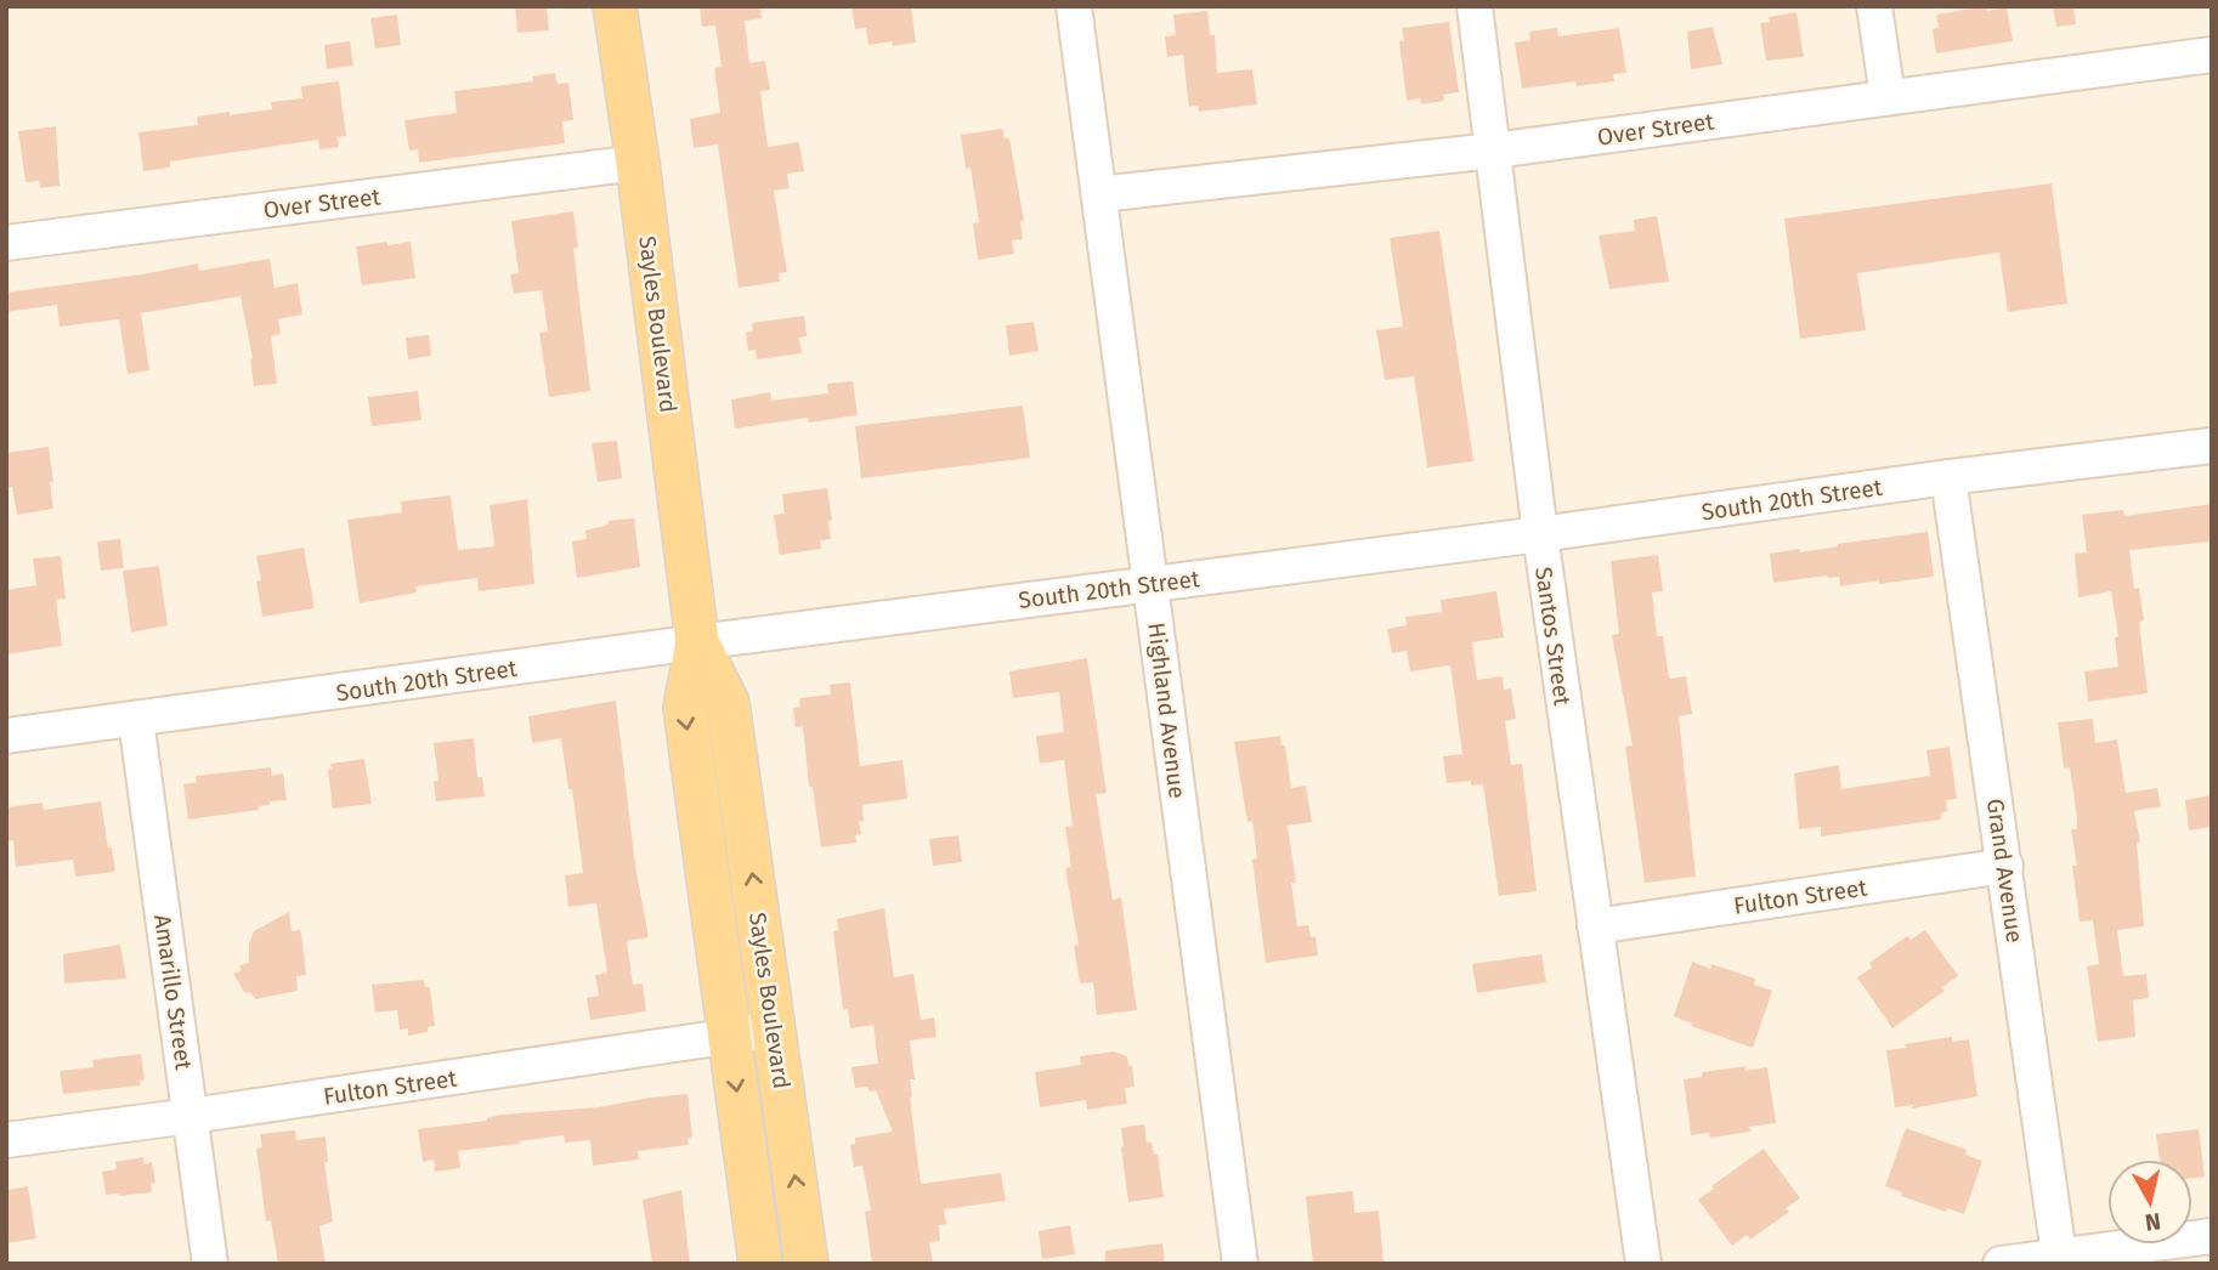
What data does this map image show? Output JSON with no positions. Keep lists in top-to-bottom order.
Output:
{
  "streets": {
    "main road": ["Sayles Boulevard"],
    "street": [
      "Over Street",
      "South 20th Street",
      "Santos Street",
      "Highland Avenue",
      "Grand Avenue",
      "Fulton Street",
      "Amarillo Street"
    ]
  },
  "crossings": [
    ["Over Street", "Sayles Boulevard"],
    ["Over Street", "Santos Street"],
    ["Over Street", "Highland Avenue"],
    ["Sayles Boulevard", "South 20th Street"],
    ["Sayles Boulevard", "Fulton Street"],
    ["South 20th Street", "Santos Street"],
    ["South 20th Street", "Highland Avenue"],
    ["South 20th Street", "Grand Avenue"],
    ["South 20th Street", "Amarillo Street"],
    ["Santos Street", "Fulton Street"],
    ["Grand Avenue", "Fulton Street"],
    ["Fulton Street", "Amarillo Street"]
  ],
  "north": "bottom"
}
